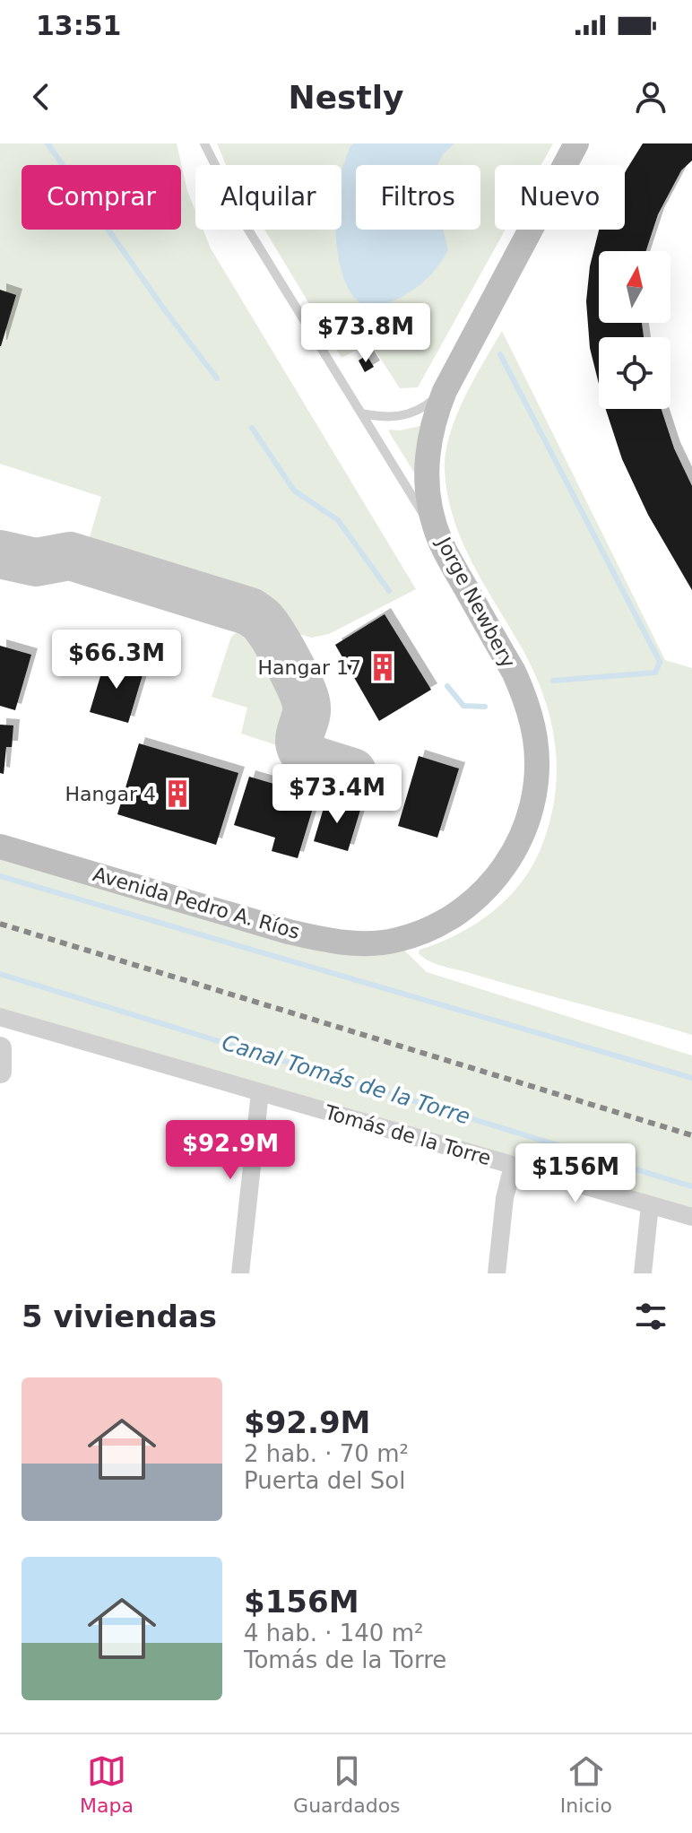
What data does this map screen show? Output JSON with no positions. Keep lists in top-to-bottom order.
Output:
{
  "streets": {
    "main road": ["Jorge Newbery", "Avenida Pedro A. Ríos"],
    "street": ["Tomás de la Torre"]
  },
  "crossings": [
    ["Jorge Newbery", "Avenida Pedro A. Ríos"]
  ],
  "water": ["Canal Tomás de la Torre"],
  "places": {
    "building": ["Hangar 17", "Hangar 4"]
  },
  "north": "top",
  "page": {
    "status": "13:51",
    "header": "Nestly",
    "chip": [
      "Comprar",
      "Alquilar",
      "Filtros",
      "Nuevo"
    ],
    "price": [
      "$73.8M",
      "$66.3M",
      "$73.4M",
      "$92.9M",
      "$156M"
    ],
    "heading": "5 viviendas",
    "list": [
      {
        "name": "$92.9M",
        "note": "2 hab. · 70 m² · Puerta del Sol"
      },
      {
        "name": "$156M",
        "note": "4 hab. · 140 m² · Tomás de la Torre"
      }
    ],
    "tabs": ["Mapa", "Guardados", "Inicio"]
  }
}
